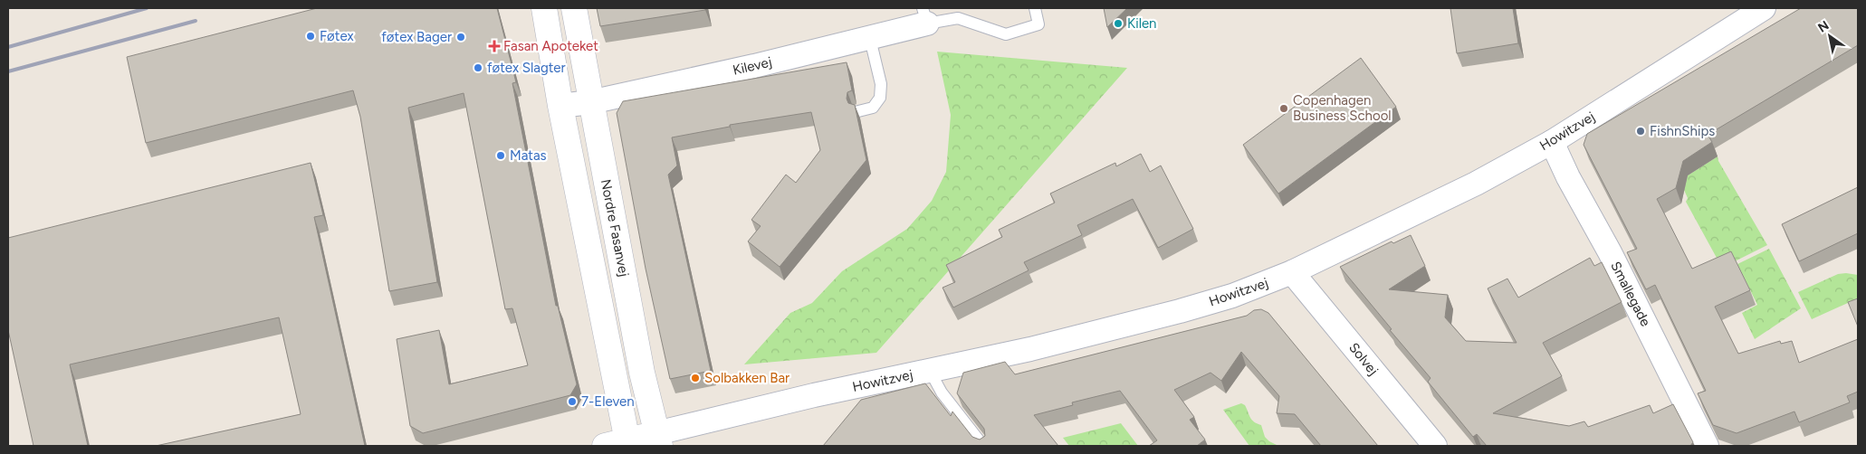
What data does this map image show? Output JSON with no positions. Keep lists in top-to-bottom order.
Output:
{
  "streets": {
    "street": [
      "Kilevej",
      "Howitzvej",
      "Nordre Fasanvej",
      "Smallegade",
      "Solvej"
    ]
  },
  "crossings": [
    ["Kilevej", "Nordre Fasanvej"],
    ["Howitzvej", "Nordre Fasanvej"],
    ["Howitzvej", "Smallegade"],
    ["Howitzvej", "Solvej"]
  ],
  "places": {
    "other": [
      "Kilen",
      "Føtex",
      "føtex Bager",
      "føtex Slagter",
      "Copenhagen Business School",
      "FishnShips",
      "Matas",
      "Solbakken Bar",
      "7-Eleven"
    ],
    "health": ["Fasan Apoteket"]
  },
  "north": "top left"
}
